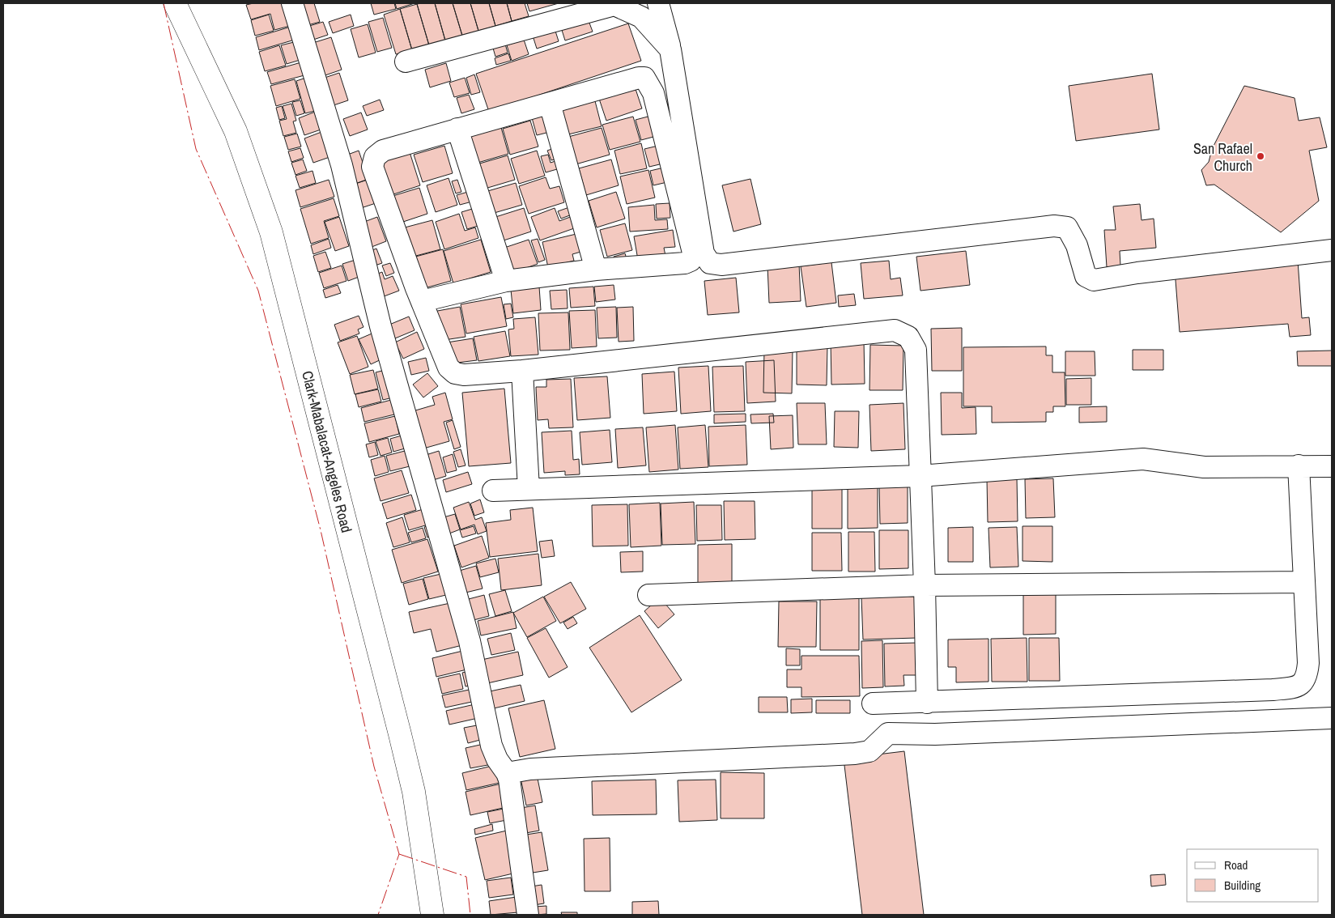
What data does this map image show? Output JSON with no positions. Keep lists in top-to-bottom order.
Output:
{
  "streets": {
    "main road": ["Clark-Mabalacat-Angeles Road"]
  },
  "places": ["San Rafael Church"],
  "legend": ["Road", "Building"]
}
